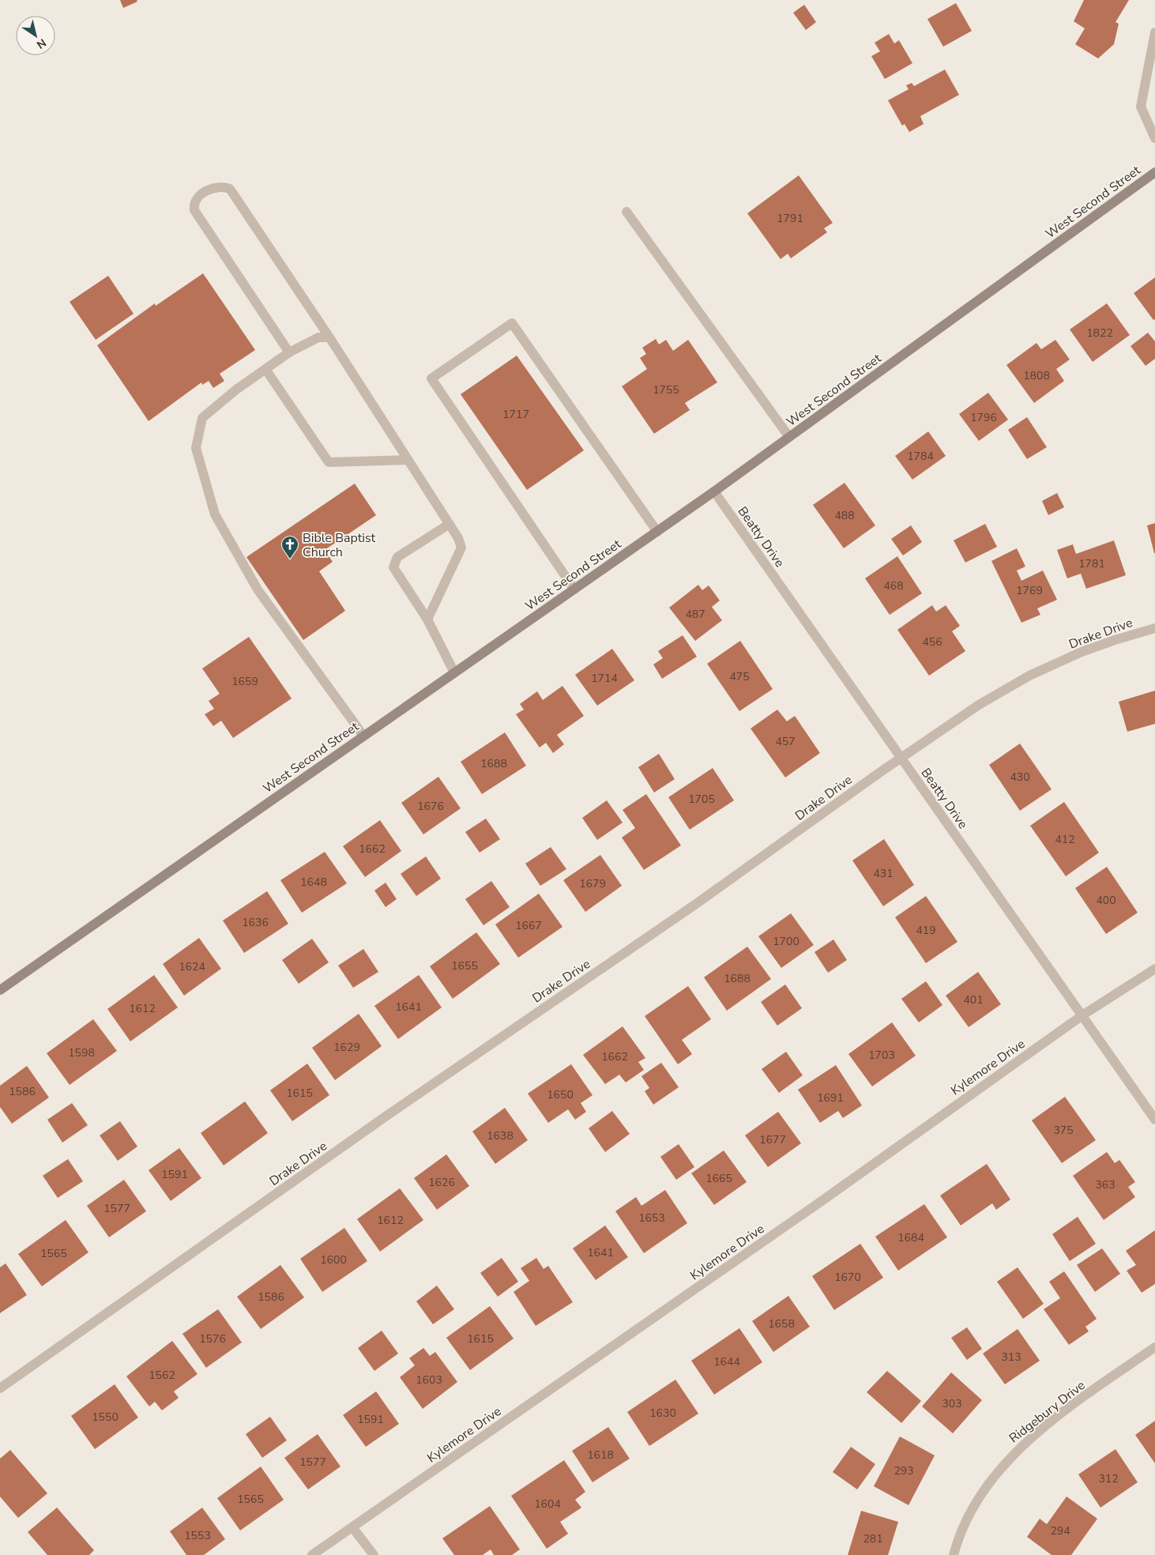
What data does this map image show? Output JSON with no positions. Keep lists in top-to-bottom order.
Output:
{
  "streets": {
    "main road": ["West Second Street"],
    "street": [
      "Beatty Drive",
      "Drake Drive",
      "Kylemore Drive",
      "Ridgebury Drive"
    ]
  },
  "crossings": [
    ["West Second Street", "Beatty Drive"],
    ["Beatty Drive", "Drake Drive"],
    ["Beatty Drive", "Kylemore Drive"]
  ],
  "places": {
    "church": ["Bible Baptist Church"]
  },
  "house_numbers": [
    "1791",
    "1822",
    "1808",
    "1755",
    "1717",
    "1796",
    "1784",
    "488",
    "1781",
    "468",
    "1769",
    "487",
    "456",
    "475",
    "1714",
    "1659",
    "457",
    "1688",
    "430",
    "1705",
    "1676",
    "412",
    "1662",
    "431",
    "1648",
    "1679",
    "400",
    "1636",
    "1667",
    "419",
    "1700",
    "1655",
    "1624",
    "1688",
    "401",
    "1641",
    "1612",
    "1629",
    "1598",
    "1703",
    "1662",
    "1586",
    "1615",
    "1650",
    "1691",
    "375",
    "1638",
    "1677",
    "1591",
    "1665",
    "1626",
    "363",
    "1577",
    "1653",
    "1612",
    "1684",
    "1641",
    "1565",
    "1600",
    "1670",
    "1586",
    "1658",
    "1576",
    "1615",
    "313",
    "1644",
    "1562",
    "1603",
    "303",
    "1630",
    "1550",
    "1591",
    "1618",
    "1577",
    "293",
    "312",
    "1565",
    "1604",
    "294",
    "1553",
    "281"
  ],
  "north": "bottom right"
}
